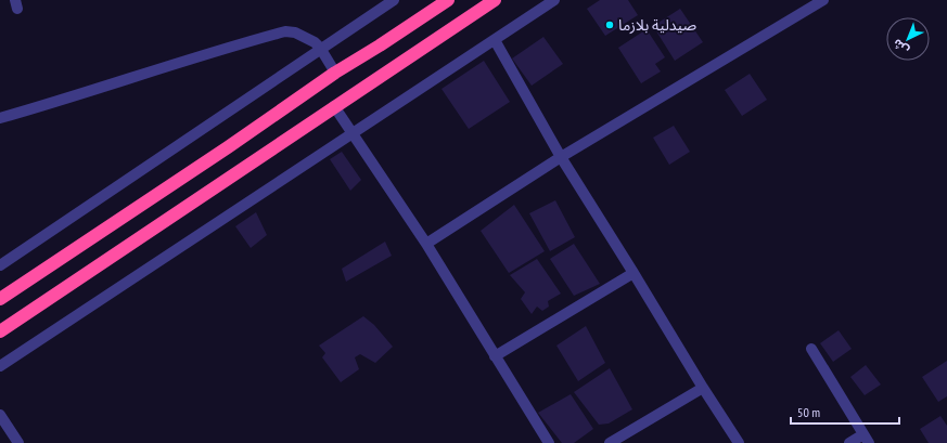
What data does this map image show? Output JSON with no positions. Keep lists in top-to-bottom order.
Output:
{
  "places": ["صيدلية بلازما"],
  "scale_bar": "50 m",
  "north": "bottom left"
}
